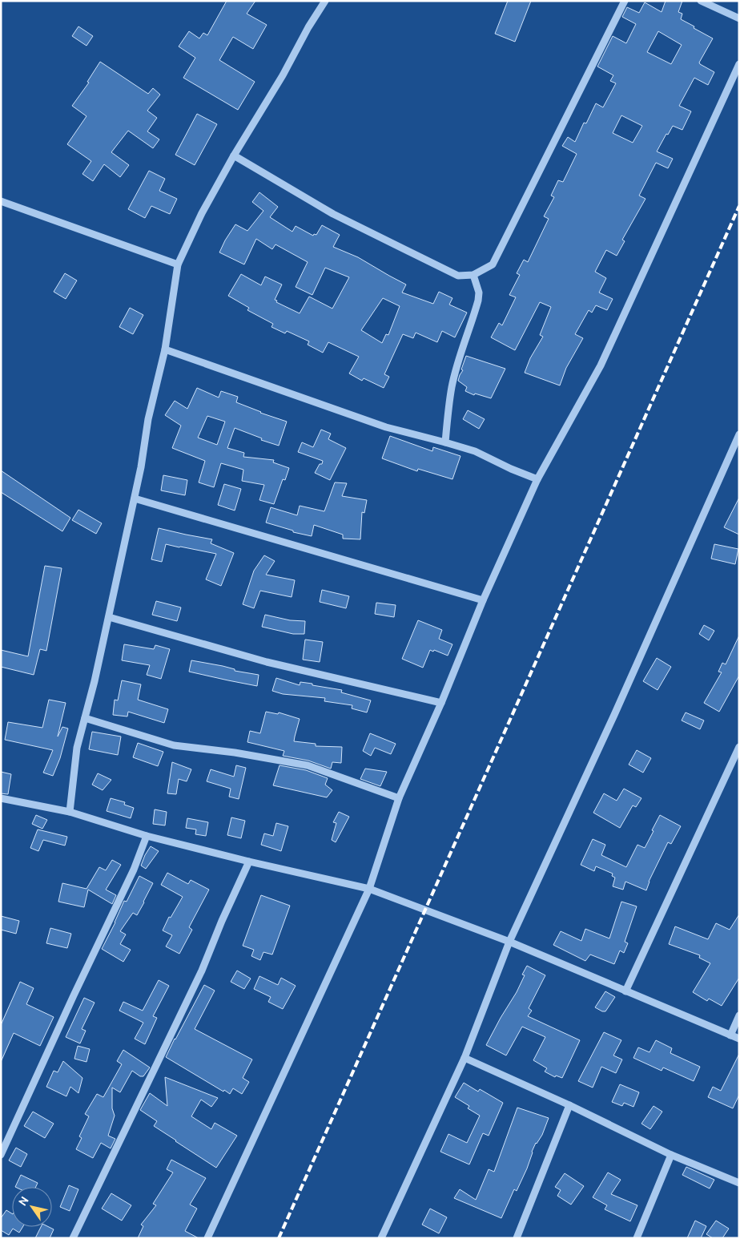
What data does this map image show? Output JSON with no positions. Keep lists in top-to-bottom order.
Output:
{
  "north": "top left"
}
